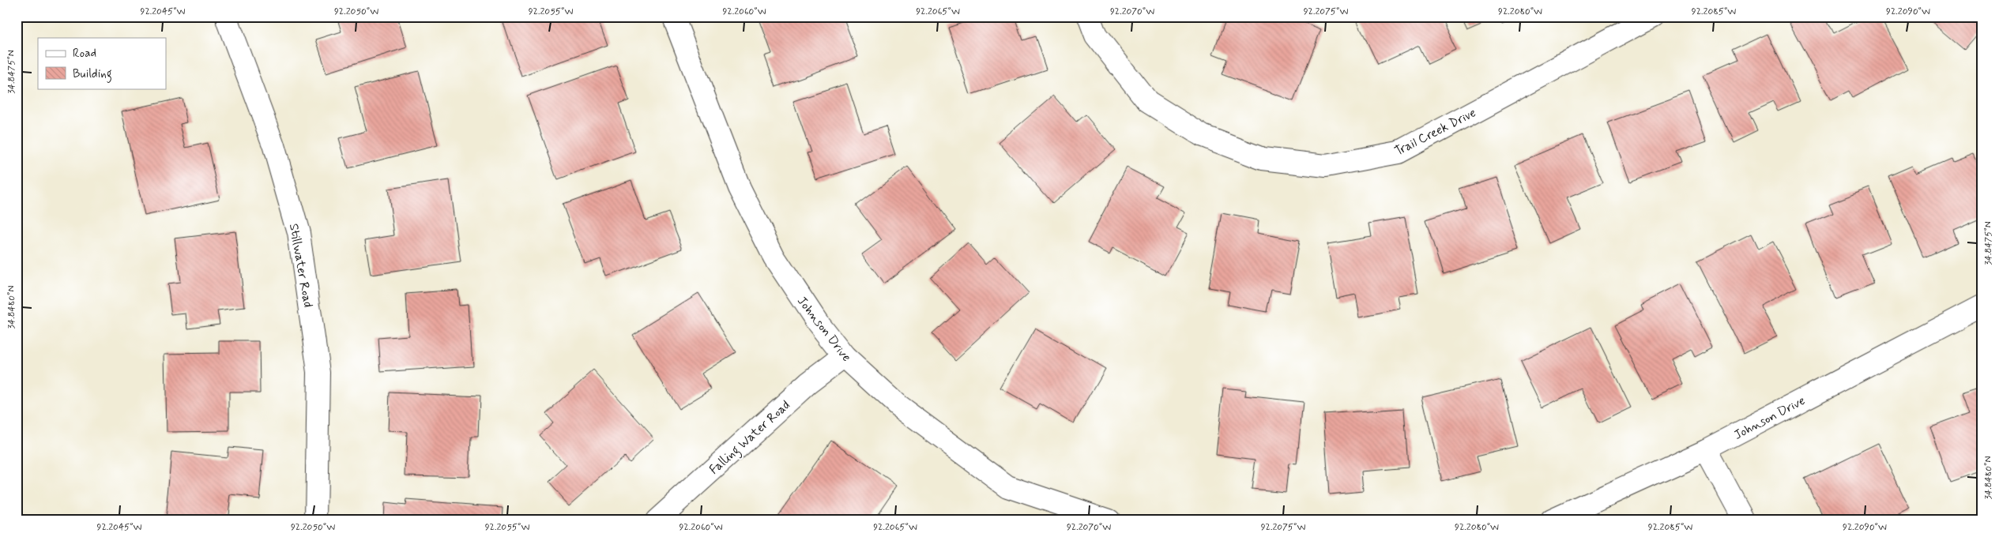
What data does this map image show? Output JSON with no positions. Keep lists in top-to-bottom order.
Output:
{
  "streets": {
    "street": [
      "Trail Creek Drive",
      "Stillwater Road",
      "Johnson Drive",
      "Falling Water Road"
    ]
  },
  "crossings": [
    ["Johnson Drive", "Falling Water Road"]
  ],
  "legend": ["Road", "Building"],
  "coordinates": [
    "92.2045°W",
    "92.2050°W",
    "92.2055°W",
    "92.2060°W",
    "92.2065°W",
    "92.2070°W",
    "92.2075°W",
    "92.2080°W",
    "92.2085°W",
    "92.2090°W",
    "34.8475°N",
    "34.8480°N"
  ]
}
